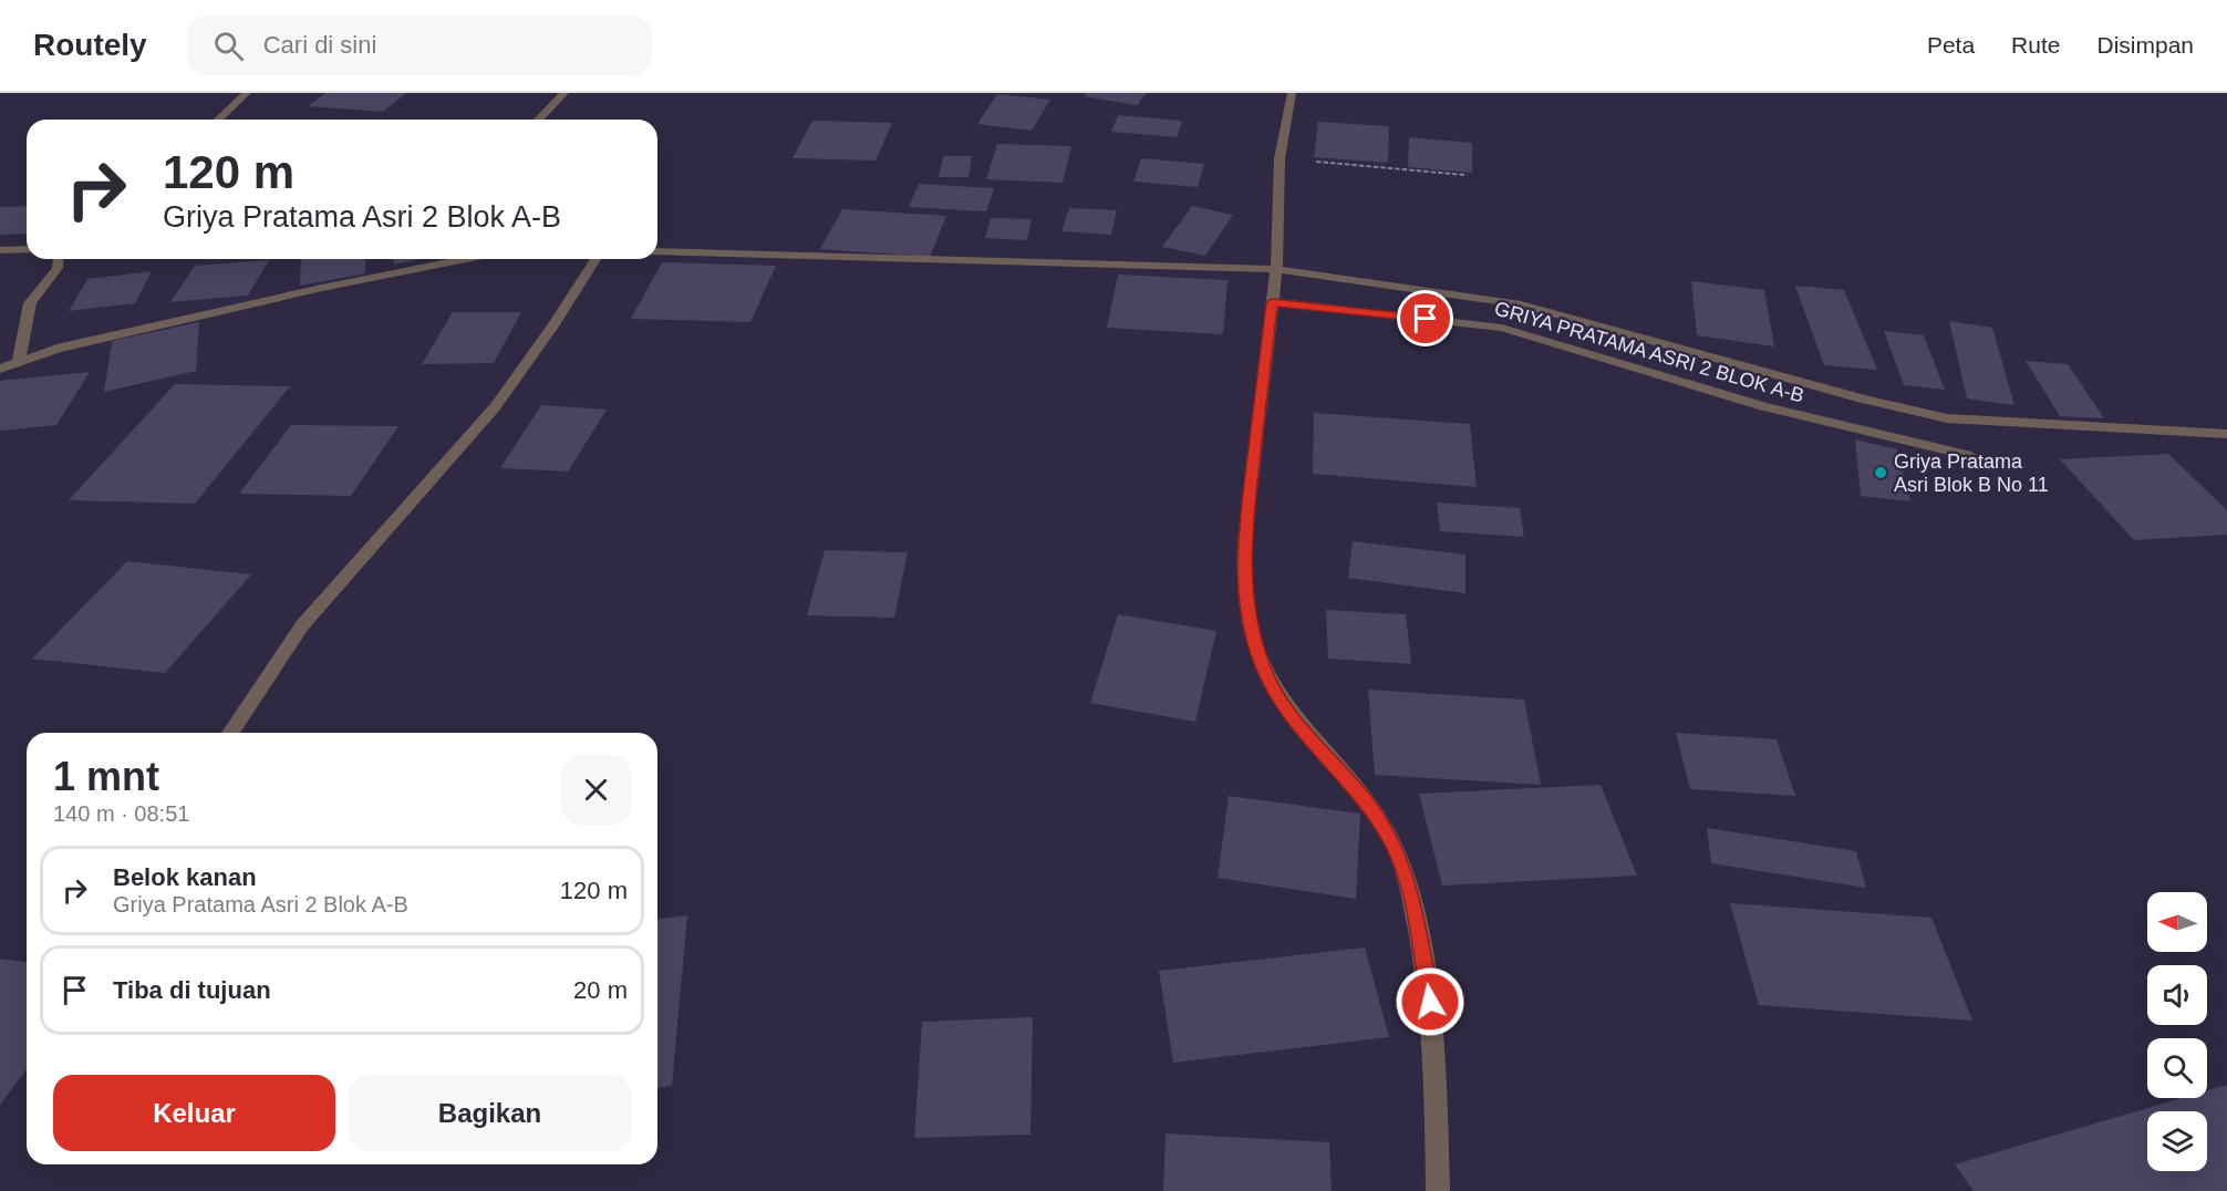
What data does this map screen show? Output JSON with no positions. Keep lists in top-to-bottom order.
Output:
{
  "streets": {
    "street": ["GRIYA PRATAMA ASRI 2 BLOK A-B"]
  },
  "places": ["Griya Pratama Asri Blok B No 11"],
  "north": "left",
  "page": {
    "header": "Routely",
    "search": "Cari di sini",
    "nav": ["Peta", "Rute", "Disimpan"],
    "turn": ["120 m", "Griya Pratama Asri 2 Blok A-B"],
    "heading": ["1 mnt", "140 m · 08:51"],
    "list": [
      {
        "name": "Belok kanan",
        "note": "Griya Pratama Asri 2 Blok A-B",
        "value": "120 m"
      },
      {
        "name": "Tiba di tujuan",
        "value": "20 m"
      }
    ],
    "buttons": ["Keluar", "Bagikan"]
  }
}
